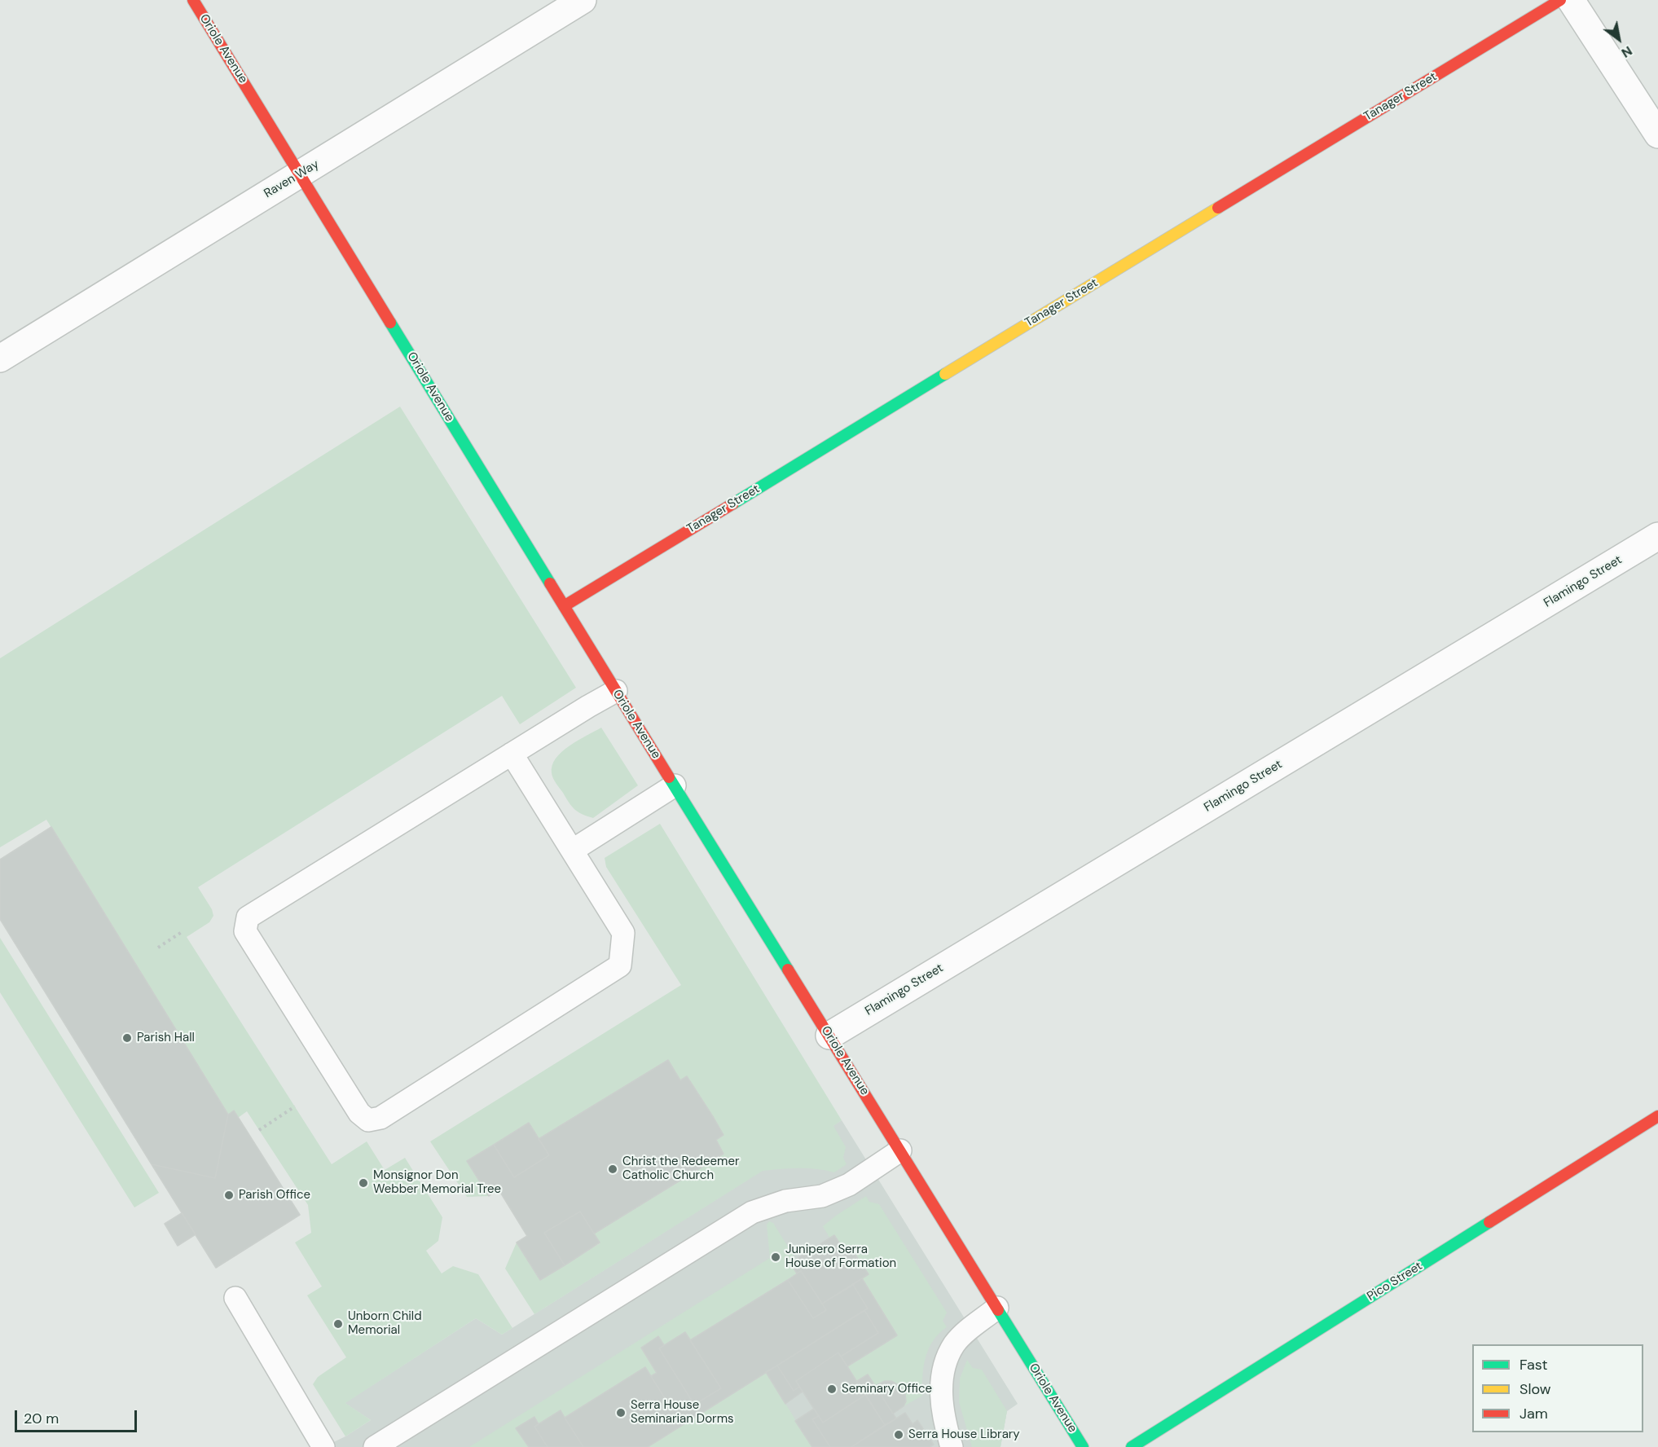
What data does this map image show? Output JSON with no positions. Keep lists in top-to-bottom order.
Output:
{
  "streets": {
    "street": [
      "Oriole Avenue",
      "Tanager Street",
      "Raven Way",
      "Flamingo Street",
      "Pico Street"
    ]
  },
  "crossings": [
    ["Oriole Avenue", "Tanager Street"],
    ["Oriole Avenue", "Raven Way"],
    ["Oriole Avenue", "Flamingo Street"]
  ],
  "places": [
    "Parish Hall",
    "Christ the Redeemer Catholic Church",
    "Monsignor Don Webber Memorial Tree",
    "Parish Office",
    "Junipero Serra House of Formation",
    "Unborn Child Memorial",
    "Seminary Office",
    "Serra House Seminarian Dorms",
    "Serra House Library"
  ],
  "legend": ["Fast", "Slow", "Jam"],
  "scale_bar": "20 m",
  "north": "bottom right"
}
